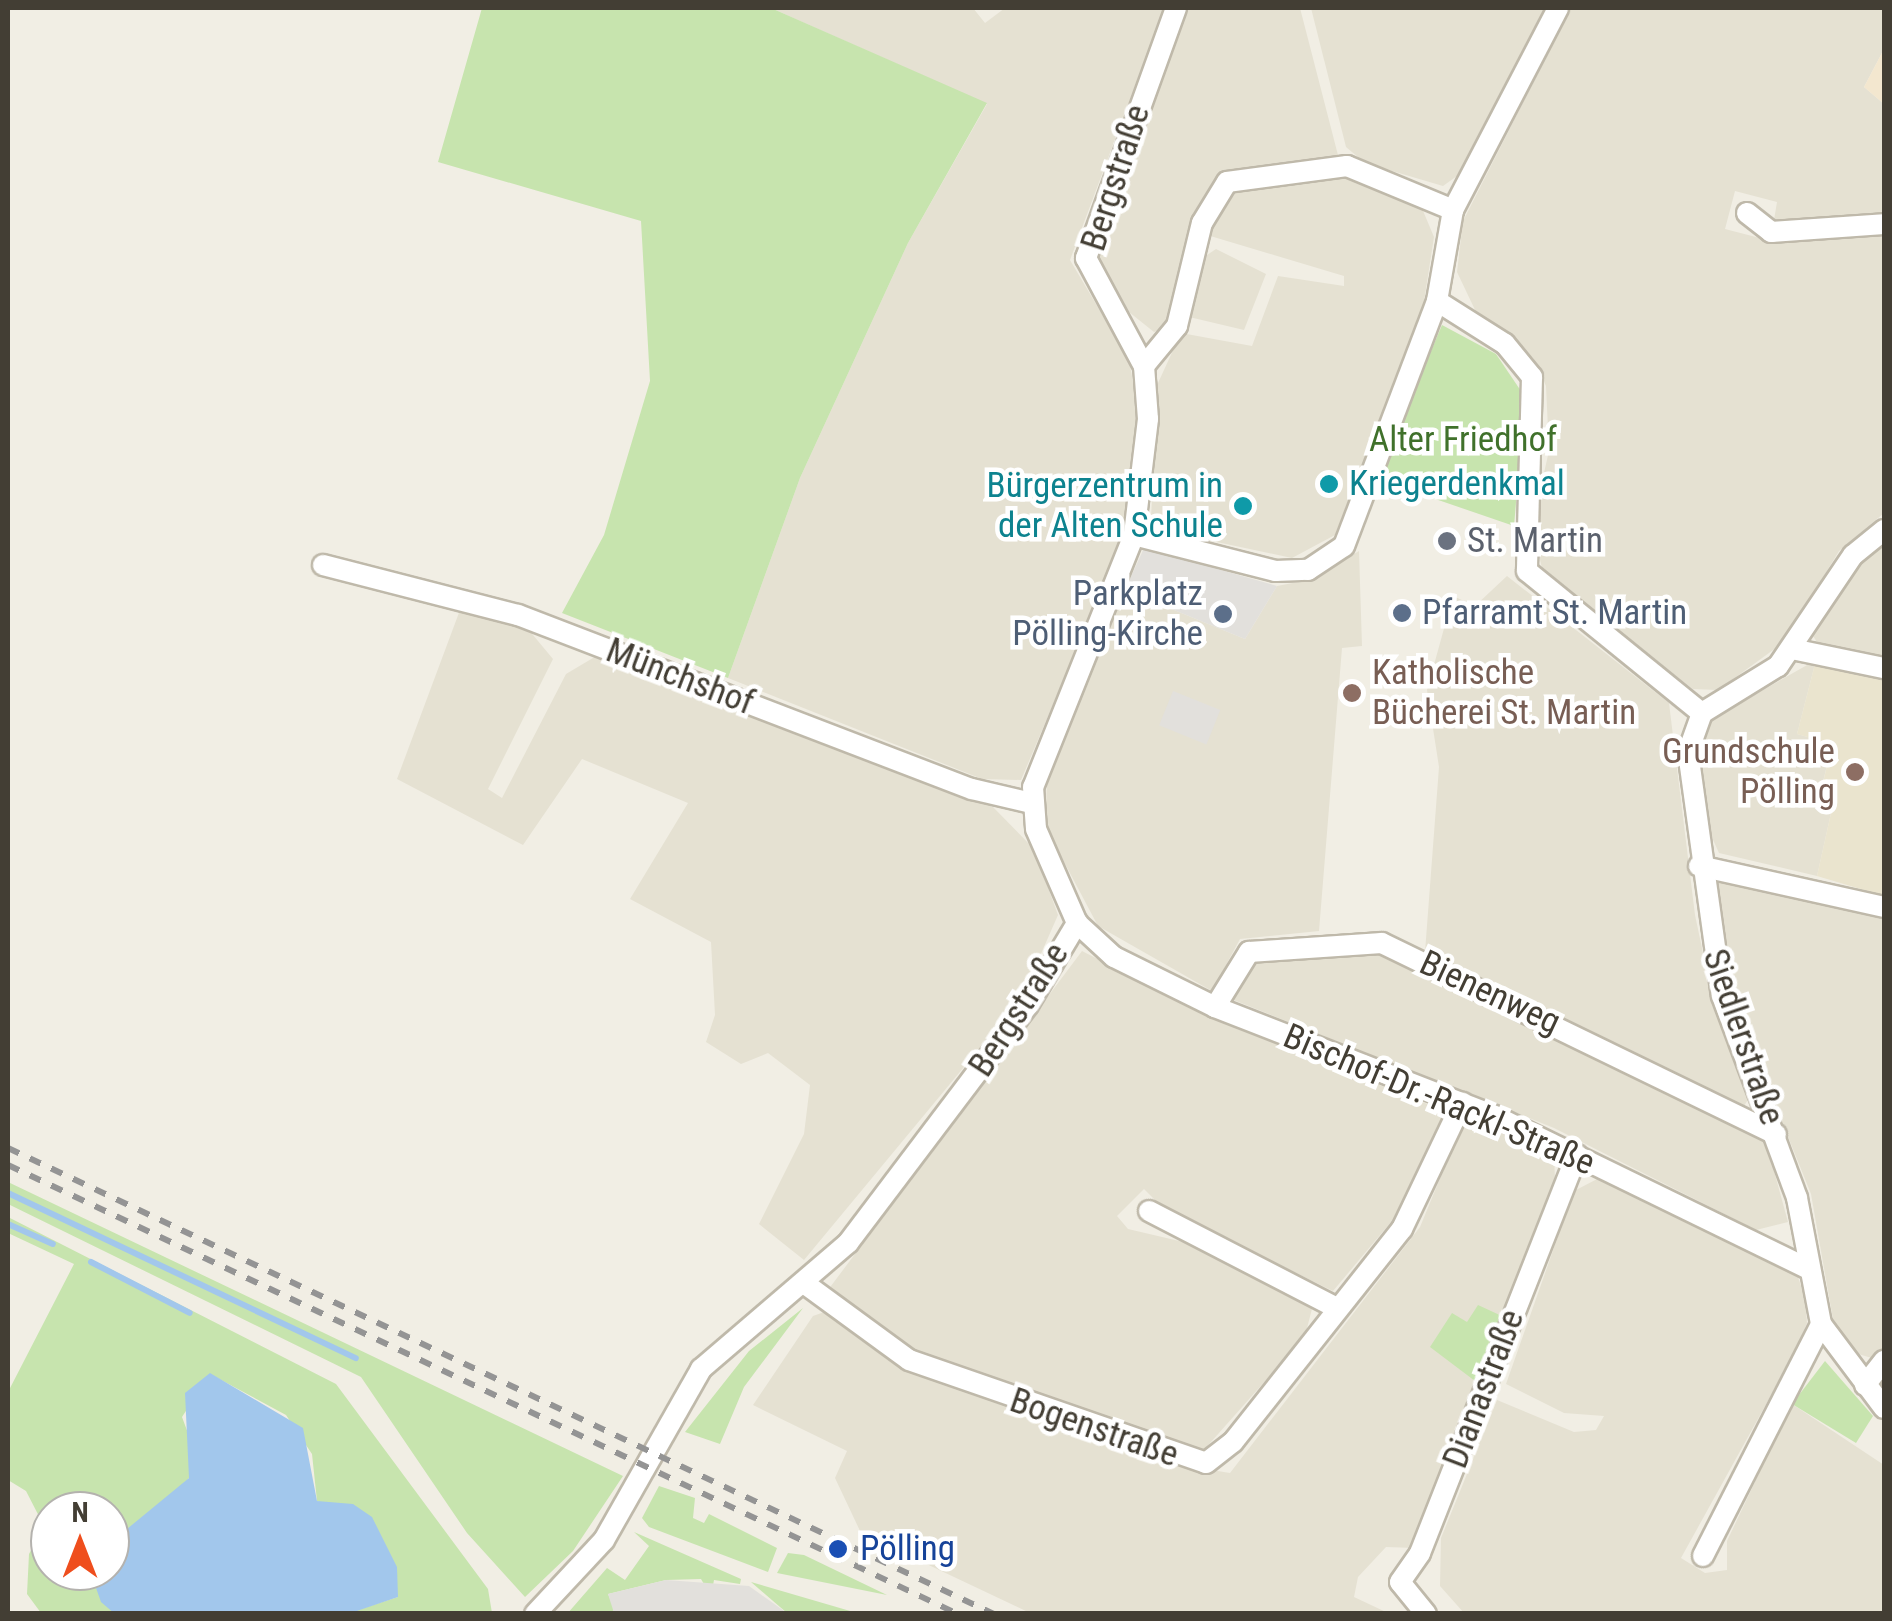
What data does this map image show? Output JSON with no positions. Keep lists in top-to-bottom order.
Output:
{
  "streets": {
    "street": [
      "Bergstraße",
      "Münchshof",
      "Bienenweg",
      "Siedlerstraße",
      "Bischof-Dr.-Rackl-Straße",
      "Dianastraße",
      "Bogenstraße"
    ]
  },
  "crossings": [
    ["Bergstraße", "Münchshof"],
    ["Bergstraße", "Bischof-Dr.-Rackl-Straße"],
    ["Bergstraße", "Bogenstraße"],
    ["Bienenweg", "Siedlerstraße"],
    ["Bienenweg", "Bischof-Dr.-Rackl-Straße"],
    ["Siedlerstraße", "Bischof-Dr.-Rackl-Straße"],
    ["Bischof-Dr.-Rackl-Straße", "Dianastraße"],
    ["Bischof-Dr.-Rackl-Straße", "Bogenstraße"]
  ],
  "parks": ["Alter Friedhof"],
  "places": [
    "Kriegerdenkmal",
    "Bürgerzentrum in der Alten Schule",
    "St. Martin",
    "Pfarramt St. Martin",
    "Parkplatz Pölling-Kirche",
    "Katholische Bücherei St. Martin",
    "Grundschule Pölling",
    "Pölling"
  ],
  "north": "top"
}
